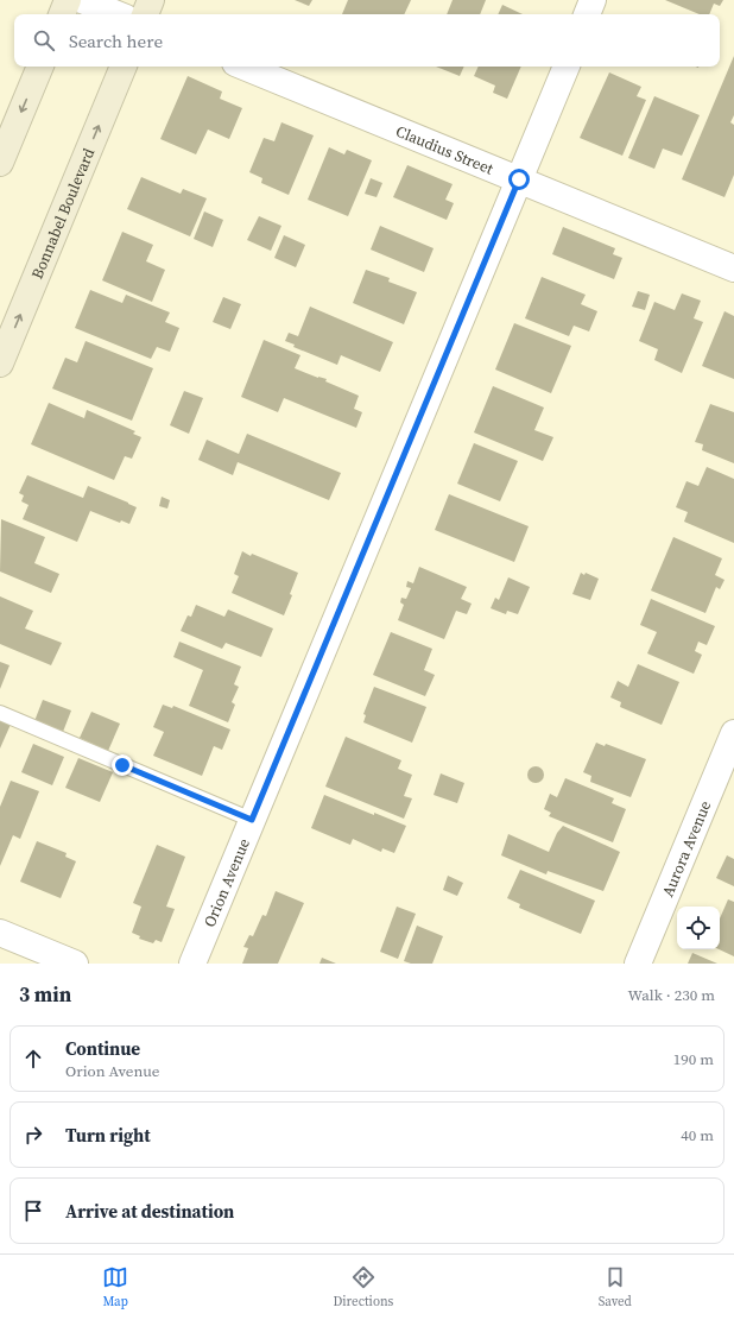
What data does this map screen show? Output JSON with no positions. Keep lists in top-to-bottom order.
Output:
{
  "streets": {
    "main road": ["Bonnabel Boulevard"],
    "street": ["Claudius Street", "Aurora Avenue", "Orion Avenue"]
  },
  "crossings": [
    ["Claudius Street", "Orion Avenue"]
  ],
  "page": {
    "search": "Search here",
    "heading": ["3 min", "Walk · 230 m"],
    "list": [
      ["Continue", "Orion Avenue", "190 m"],
      ["Turn right", "40 m"],
      "Arrive at destination"
    ],
    "nav": ["Map", "Directions", "Saved"]
  }
}
